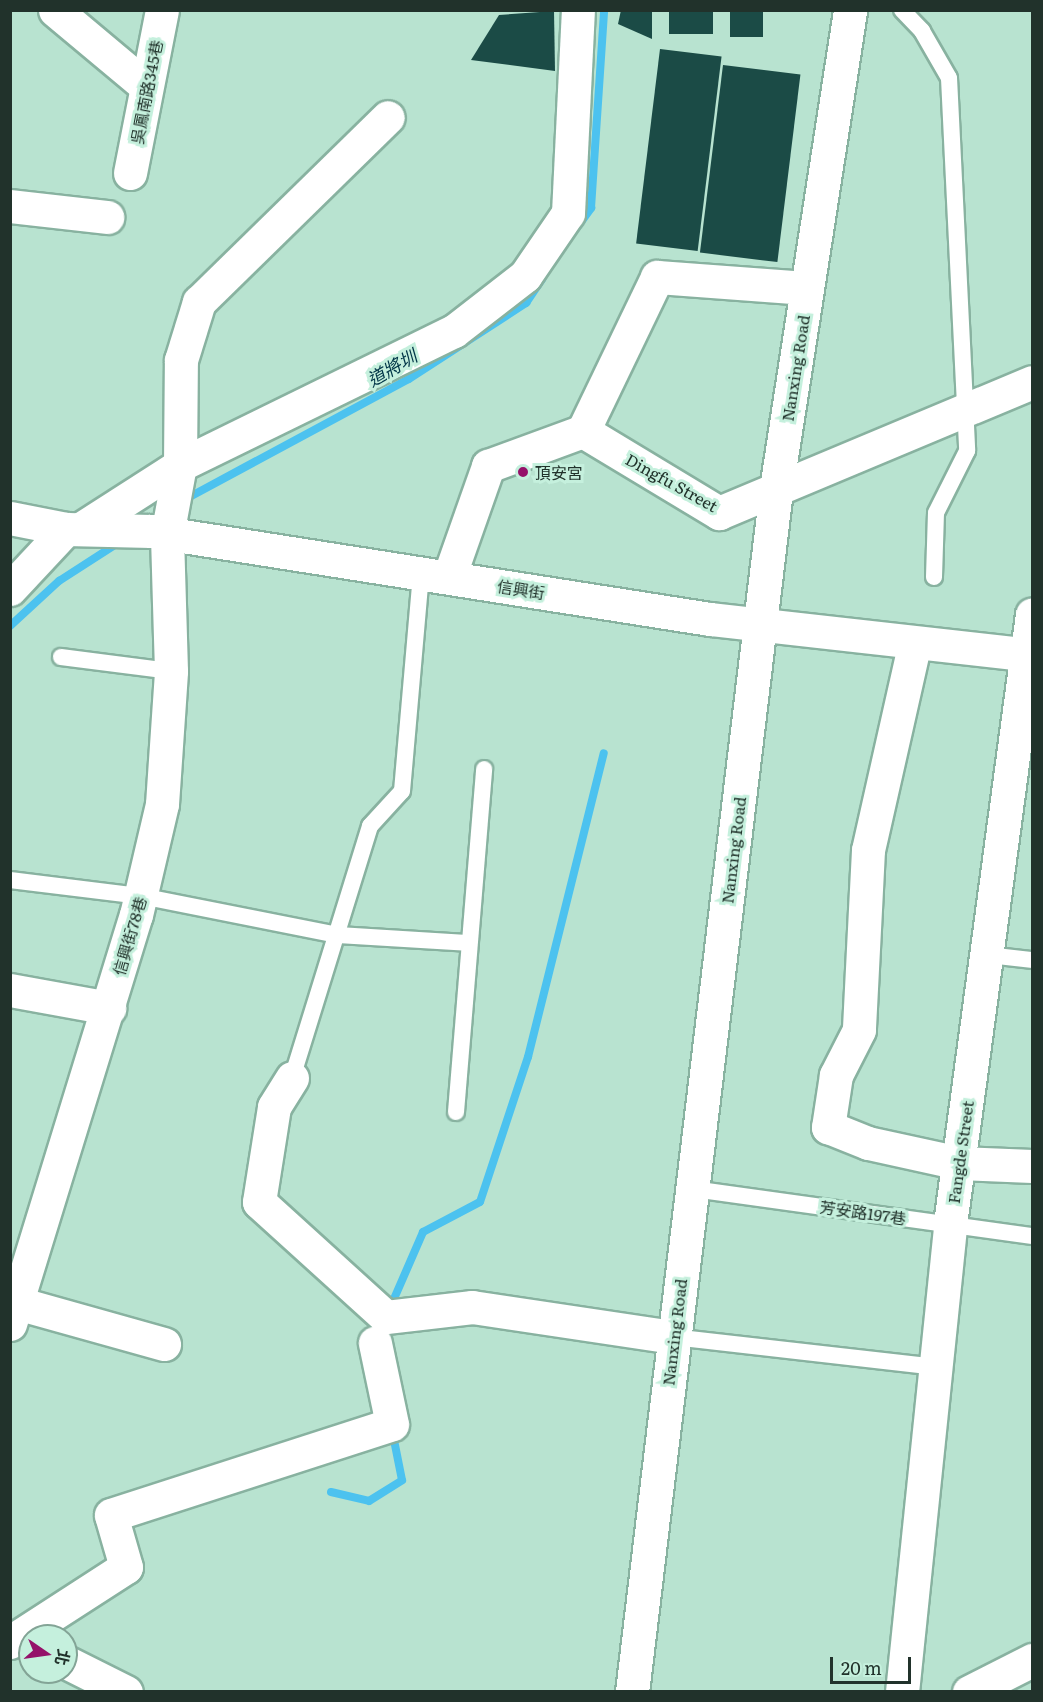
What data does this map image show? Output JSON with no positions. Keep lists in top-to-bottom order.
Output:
{
  "streets": {
    "street": [
      "吳鳳南路345巷",
      "Nanxing Road",
      "Dingfu Street",
      "信興街",
      "信興街78巷",
      "Fangde Street"
    ],
    "lane": ["芳安路197巷"]
  },
  "crossings": [
    ["Nanxing Road", "Dingfu Street"],
    ["Nanxing Road", "信興街"],
    ["Nanxing Road", "芳安路197巷"],
    ["信興街", "信興街78巷"],
    ["信興街", "Fangde Street"],
    ["Fangde Street", "芳安路197巷"]
  ],
  "water": ["道將圳"],
  "places": ["頂安宮"],
  "scale_bar": "20 m",
  "north": "right"
}
